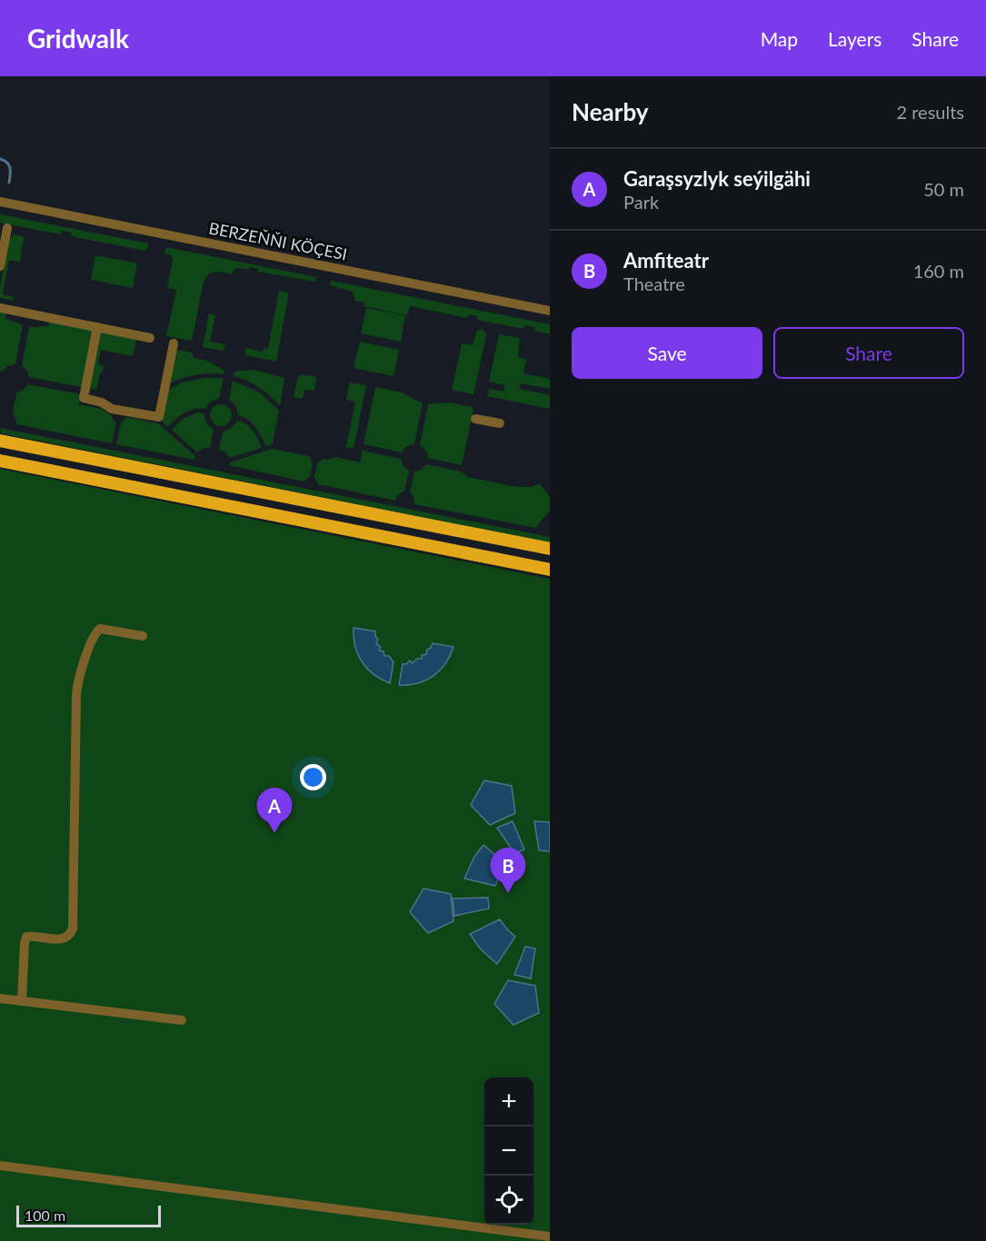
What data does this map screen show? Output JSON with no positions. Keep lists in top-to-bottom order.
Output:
{
  "streets": {
    "street": ["BERZEŇŇI KÖÇESI"]
  },
  "scale_bar": "100 m",
  "page": {
    "header": "Gridwalk",
    "nav": ["Map", "Layers", "Share"],
    "heading": ["Nearby", "2 results"],
    "list": [
      {
        "mark": "A",
        "name": "Garaşsyzlyk seýilgähi",
        "note": "Park",
        "value": "50 m"
      },
      {
        "mark": "B",
        "name": "Amfiteatr",
        "note": "Theatre",
        "value": "160 m"
      }
    ],
    "buttons": ["Save", "Share"],
    "pins": ["A", "B"],
    "map_buttons": ["+", "−"],
    "scale": "100 m"
  }
}
